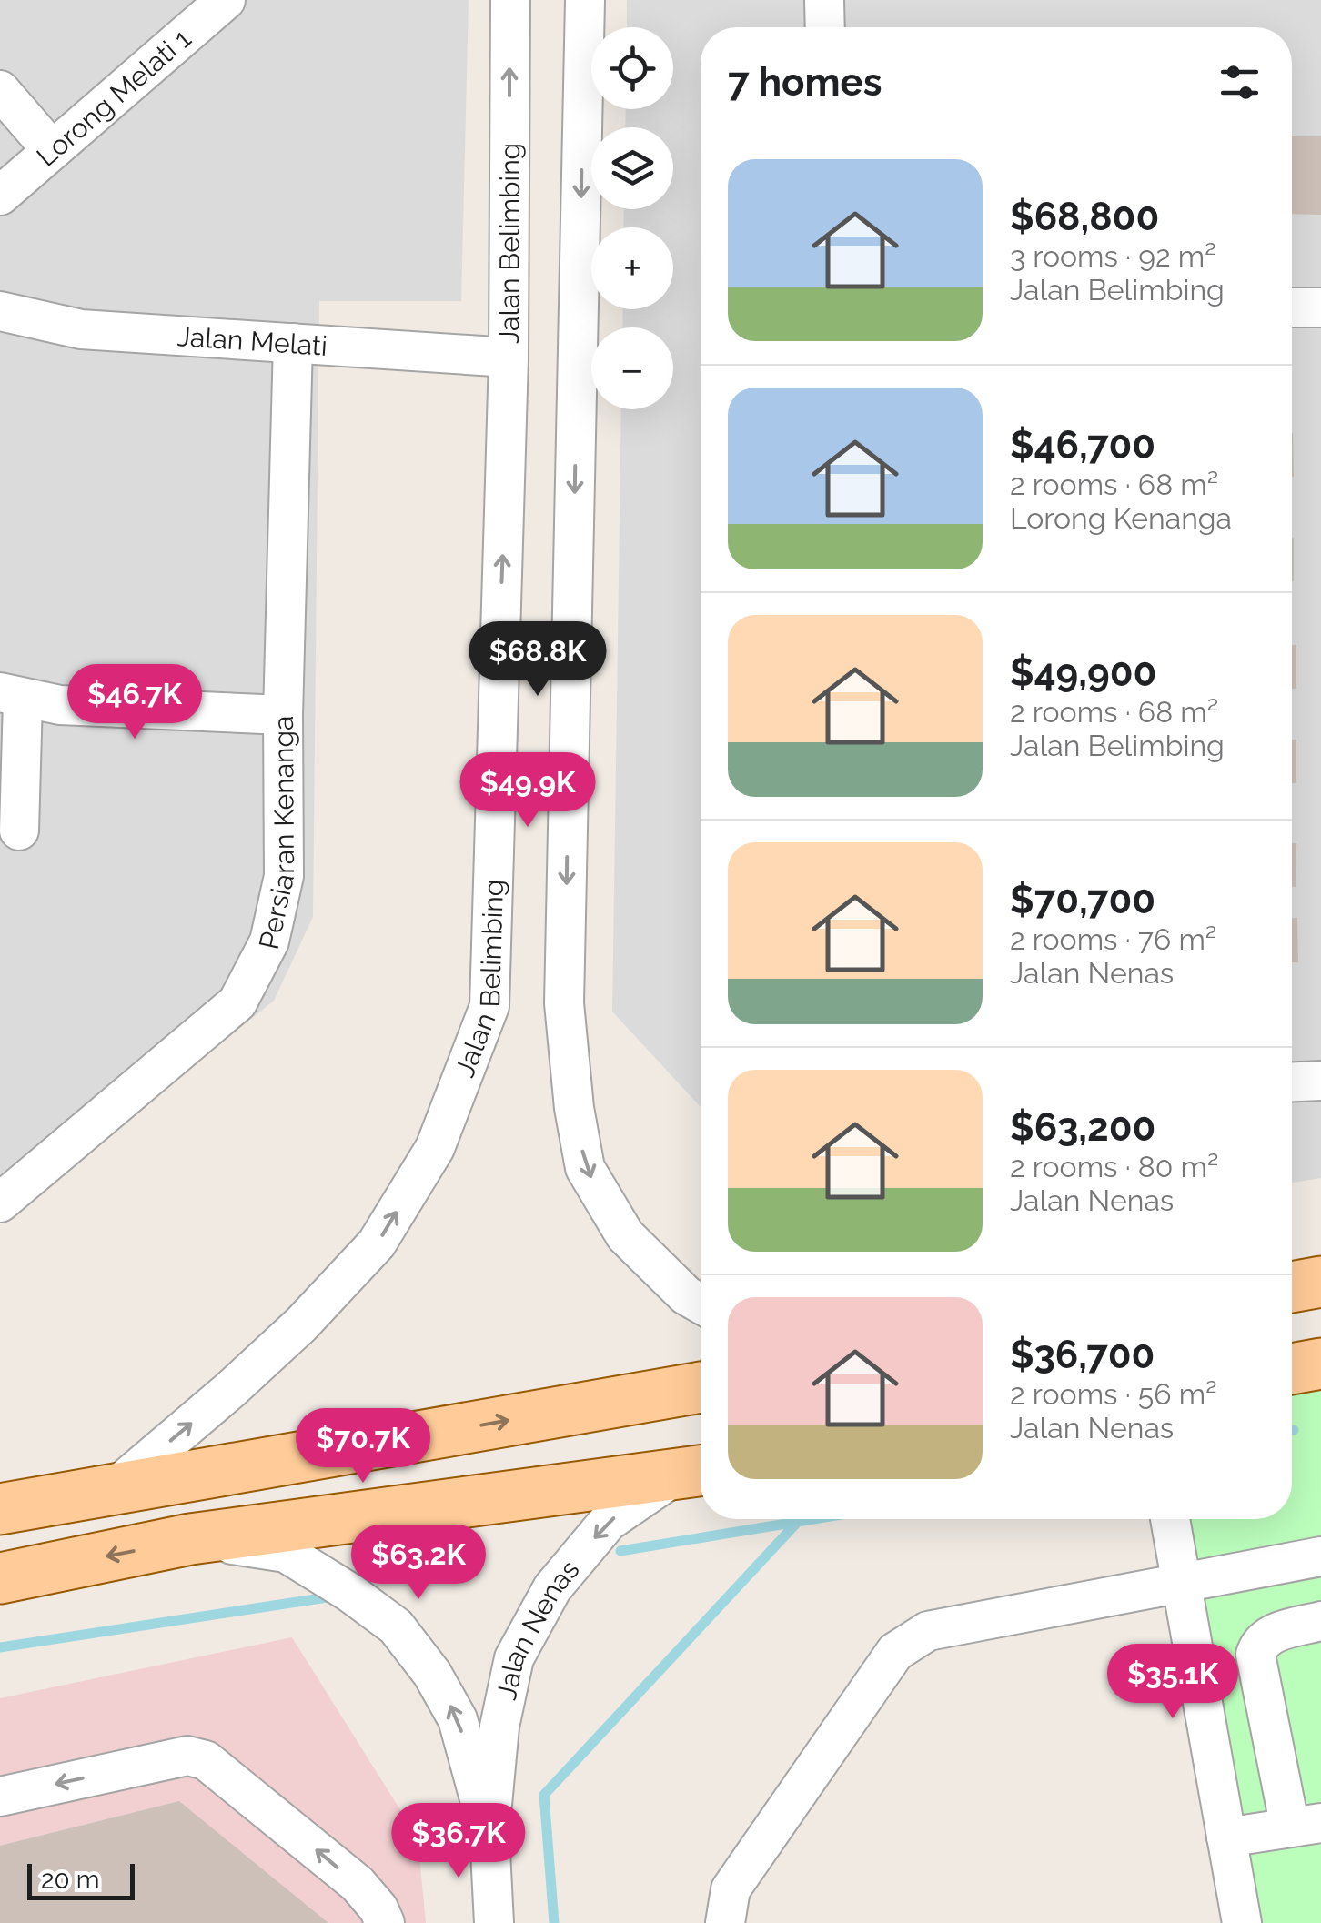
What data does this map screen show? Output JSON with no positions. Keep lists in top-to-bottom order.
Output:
{
  "streets": {
    "street": [
      "Lorong Melati 1",
      "Jalan Belimbing",
      "Jalan Melati",
      "Persiaran Kenanga",
      "Jalan Nenas"
    ]
  },
  "crossings": [
    ["Jalan Belimbing", "Jalan Melati"],
    ["Jalan Melati", "Persiaran Kenanga"]
  ],
  "scale_bar": "20 m",
  "page": {
    "map_buttons": ["+", "−"],
    "heading": "7 homes",
    "list": [
      {
        "name": "$68,800",
        "note": "3 rooms · 92 m² · Jalan Belimbing"
      },
      {
        "name": "$46,700",
        "note": "2 rooms · 68 m² · Lorong Kenanga"
      },
      {
        "name": "$49,900",
        "note": "2 rooms · 68 m² · Jalan Belimbing"
      },
      {
        "name": "$70,700",
        "note": "2 rooms · 76 m² · Jalan Nenas"
      },
      {
        "name": "$63,200",
        "note": "2 rooms · 80 m² · Jalan Nenas"
      },
      {
        "name": "$36,700",
        "note": "2 rooms · 56 m² · Jalan Nenas"
      }
    ],
    "price": [
      "$68.8K",
      "$46.7K",
      "$49.9K",
      "$70.7K",
      "$63.2K",
      "$35.1K",
      "$36.7K"
    ],
    "scale": "20 m"
  }
}
